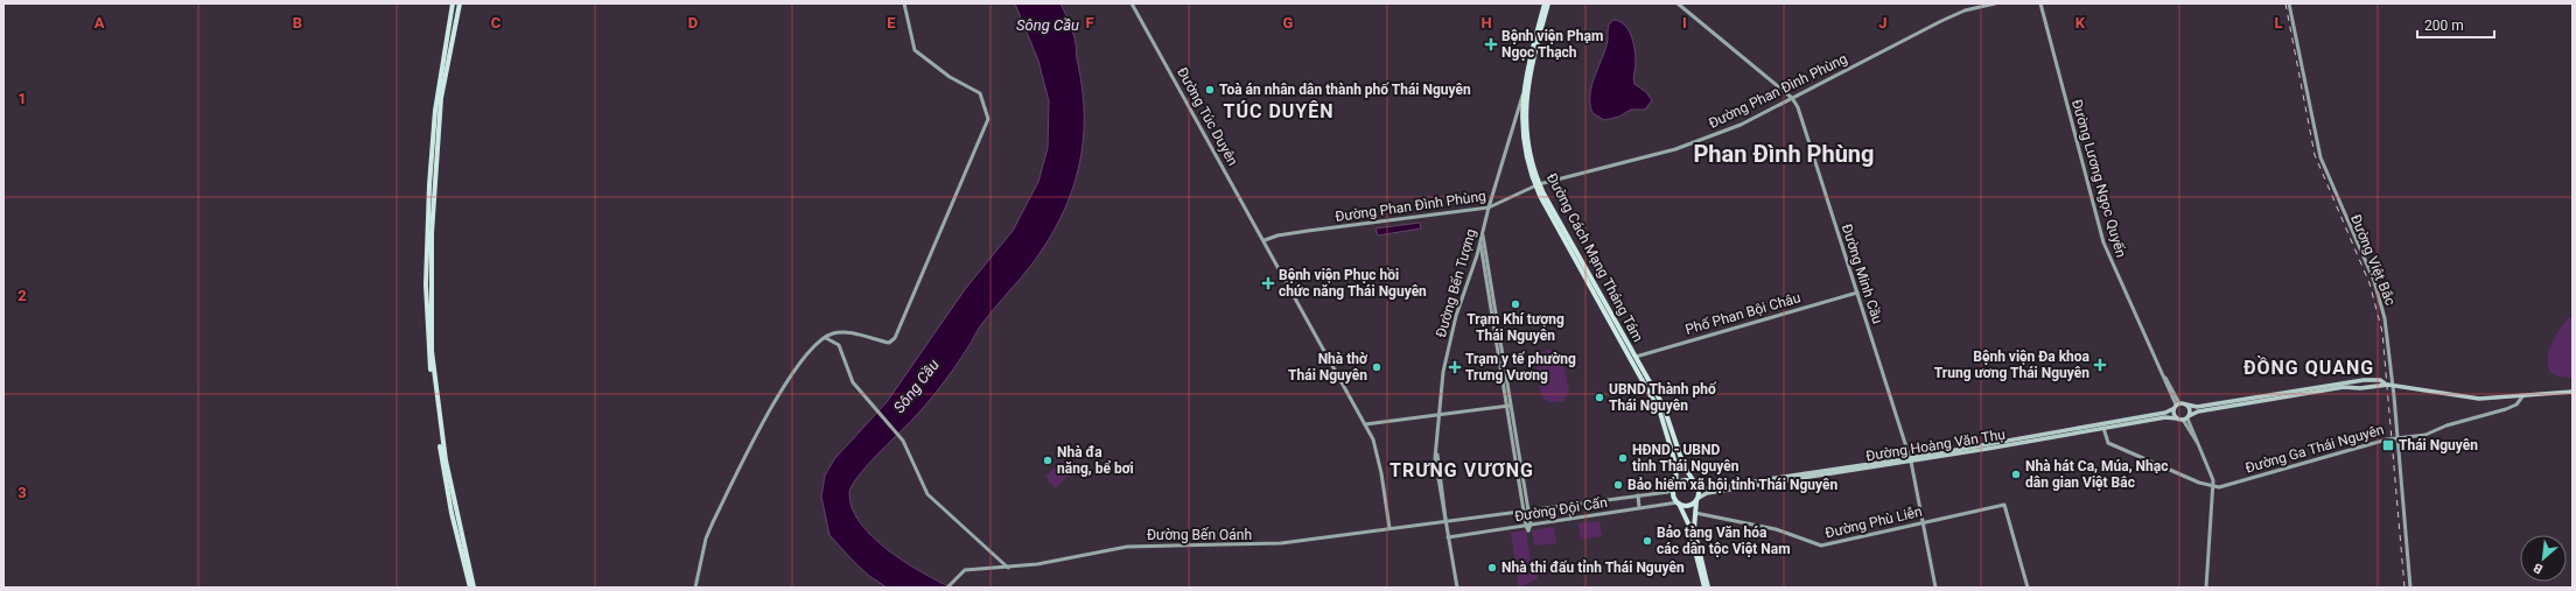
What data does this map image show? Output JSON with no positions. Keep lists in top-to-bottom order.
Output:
{
  "streets": {
    "highway": ["Đường Cách Mạng Tháng Tám"],
    "main road": ["Đường Hoàng Văn Thụ"],
    "street": [
      "Đường Phan Đình Phùng",
      "Đường Túc Duyên",
      "Đường Lương Ngọc Quyến",
      "Đường Việt Bắc",
      "Đường Minh Cầu",
      "Đường Bến Tượng",
      "Phố Phan Bội Châu",
      "Đường Ga Thái Nguyên",
      "Đường Đội Cấn",
      "Đường Phù Liễn",
      "Đường Bến Oánh"
    ]
  },
  "crossings": [
    ["Đường Phan Đình Phùng", "Đường Túc Duyên"],
    ["Đường Phan Đình Phùng", "Đường Cách Mạng Tháng Tám"],
    ["Đường Phan Đình Phùng", "Đường Minh Cầu"],
    ["Đường Phan Đình Phùng", "Đường Bến Tượng"],
    ["Đường Túc Duyên", "Đường Bến Oánh"],
    ["Đường Lương Ngọc Quyến", "Đường Hoàng Văn Thụ"],
    ["Đường Cách Mạng Tháng Tám", "Đường Bến Tượng"],
    ["Đường Cách Mạng Tháng Tám", "Phố Phan Bội Châu"],
    ["Đường Cách Mạng Tháng Tám", "Đường Hoàng Văn Thụ"],
    ["Đường Cách Mạng Tháng Tám", "Đường Đội Cấn"],
    ["Đường Việt Bắc", "Đường Ga Thái Nguyên"],
    ["Đường Minh Cầu", "Phố Phan Bội Châu"],
    ["Đường Minh Cầu", "Đường Hoàng Văn Thụ"],
    ["Đường Minh Cầu", "Đường Phù Liễn"],
    ["Đường Bến Tượng", "Đường Đội Cấn"],
    ["Đường Bến Tượng", "Đường Bến Oánh"],
    ["Đường Hoàng Văn Thụ", "Đường Đội Cấn"],
    ["Đường Đội Cấn", "Đường Bến Oánh"]
  ],
  "districts": [
    "TÚC DUYÊN",
    "Phan Đình Phùng",
    "ĐỒNG QUANG",
    "TRƯNG VƯƠNG"
  ],
  "water": ["Sông Cầu"],
  "places": {
    "health": [
      "Bệnh viện Phạm Ngọc Thạch",
      "Bệnh viện Phục hồi chức năng Thái Nguyên",
      "Bệnh viện Đa khoa Trung ương Thái Nguyên",
      "Trạm y tế phường Trưng Vương"
    ],
    "other": [
      "Toà án nhân dân thành phố Thái Nguyên",
      "Trạm Khí tượng Thái Nguyên",
      "Nhà thờ Thái Nguyên",
      "UBND Thành phố Thái Nguyên",
      "HĐND - UBND tỉnh Thái Nguyên",
      "Nhà đa năng, bể bơi",
      "Nhà hát Ca, Múa, Nhạc dân gian Việt Bắc",
      "Bảo hiểm xã hội tỉnh Thái Nguyên",
      "Bảo tàng Văn hóa các dân tộc Việt Nam",
      "Nhà thi đấu tỉnh Thái Nguyên"
    ],
    "transit": ["Thái Nguyên"]
  },
  "scale_bar": "200 m",
  "north": "bottom left",
  "grid": {
    "columns": [
      "A",
      "B",
      "C",
      "D",
      "E",
      "F",
      "G",
      "H",
      "I",
      "J",
      "K",
      "L"
    ],
    "rows": ["1", "2", "3"]
  }
}
